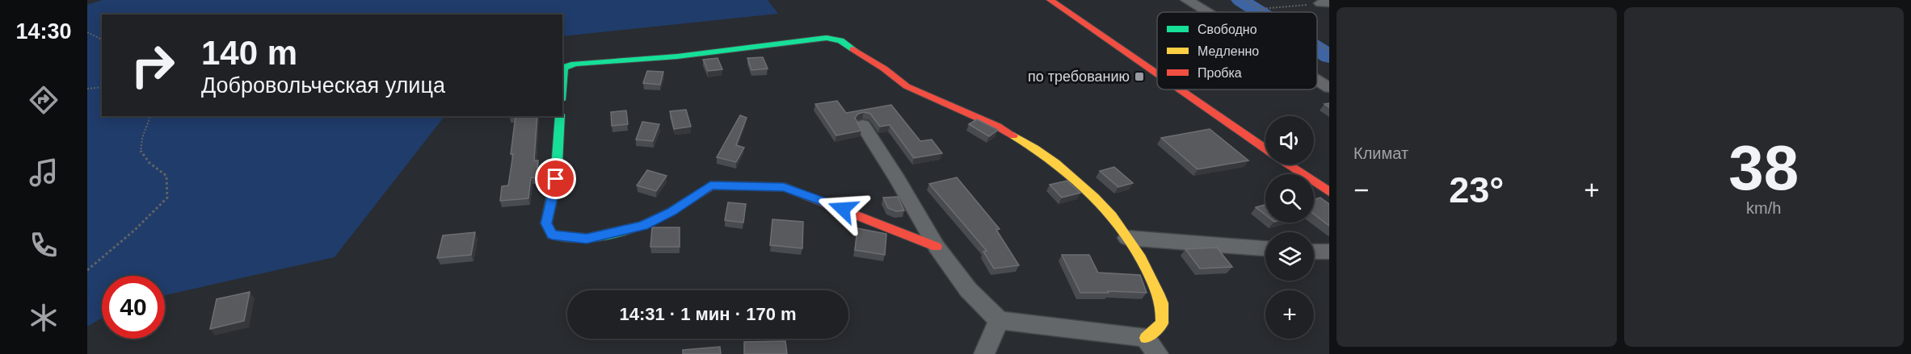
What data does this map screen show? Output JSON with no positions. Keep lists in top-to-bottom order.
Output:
{
  "places": {
    "transit": ["по требованию"]
  },
  "legend": ["Свободно", "Медленно", "Пробка"],
  "page": {
    "tabs": "14:30",
    "tile": [
      "Климат",
      ["38", "km/h"]
    ],
    "turn": ["140 m", "Добровольческая улица"],
    "map_buttons": "+",
    "heat": ["−", "23°", "+"],
    "limit": "40",
    "trip": "14:31 · 1 мин · 170 m"
  }
}
